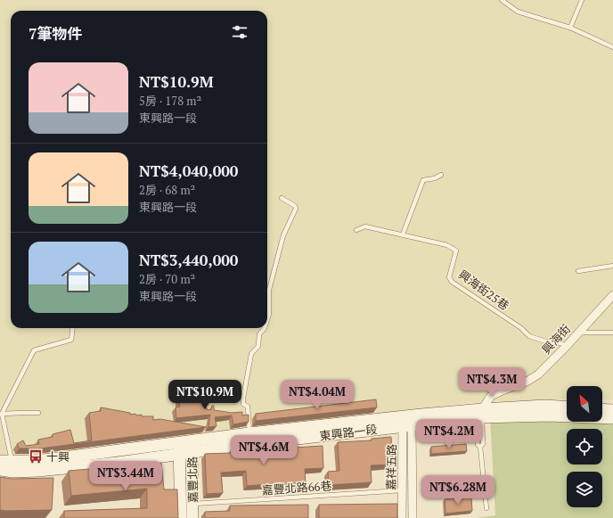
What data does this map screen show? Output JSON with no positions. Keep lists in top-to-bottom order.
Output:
{
  "streets": {
    "street": [
      "興海街",
      "東興路一段",
      "嘉祥五路",
      "嘉豐北路"
    ],
    "lane": ["興海街25巷", "嘉豐北路66巷"]
  },
  "crossings": [
    ["興海街25巷", "興海街"],
    ["興海街", "東興路一段"],
    ["東興路一段", "嘉祥五路"],
    ["東興路一段", "嘉豐北路"],
    ["嘉祥五路", "嘉豐北路66巷"],
    ["嘉豐北路", "嘉豐北路66巷"]
  ],
  "places": {
    "bus stop": ["十興"]
  },
  "north": "top left",
  "page": {
    "heading": "7筆物件",
    "list": [
      {
        "name": "NT$10.9M",
        "note": "5房 · 178 m² · 東興路一段"
      },
      {
        "name": "NT$4,040,000",
        "note": "2房 · 68 m² · 東興路一段"
      },
      {
        "name": "NT$3,440,000",
        "note": "2房 · 70 m² · 東興路一段"
      }
    ],
    "price": [
      "NT$4.3M",
      "NT$10.9M",
      "NT$4.04M",
      "NT$4.2M",
      "NT$4.6M",
      "NT$3.44M",
      "NT$6.28M"
    ]
  }
}
